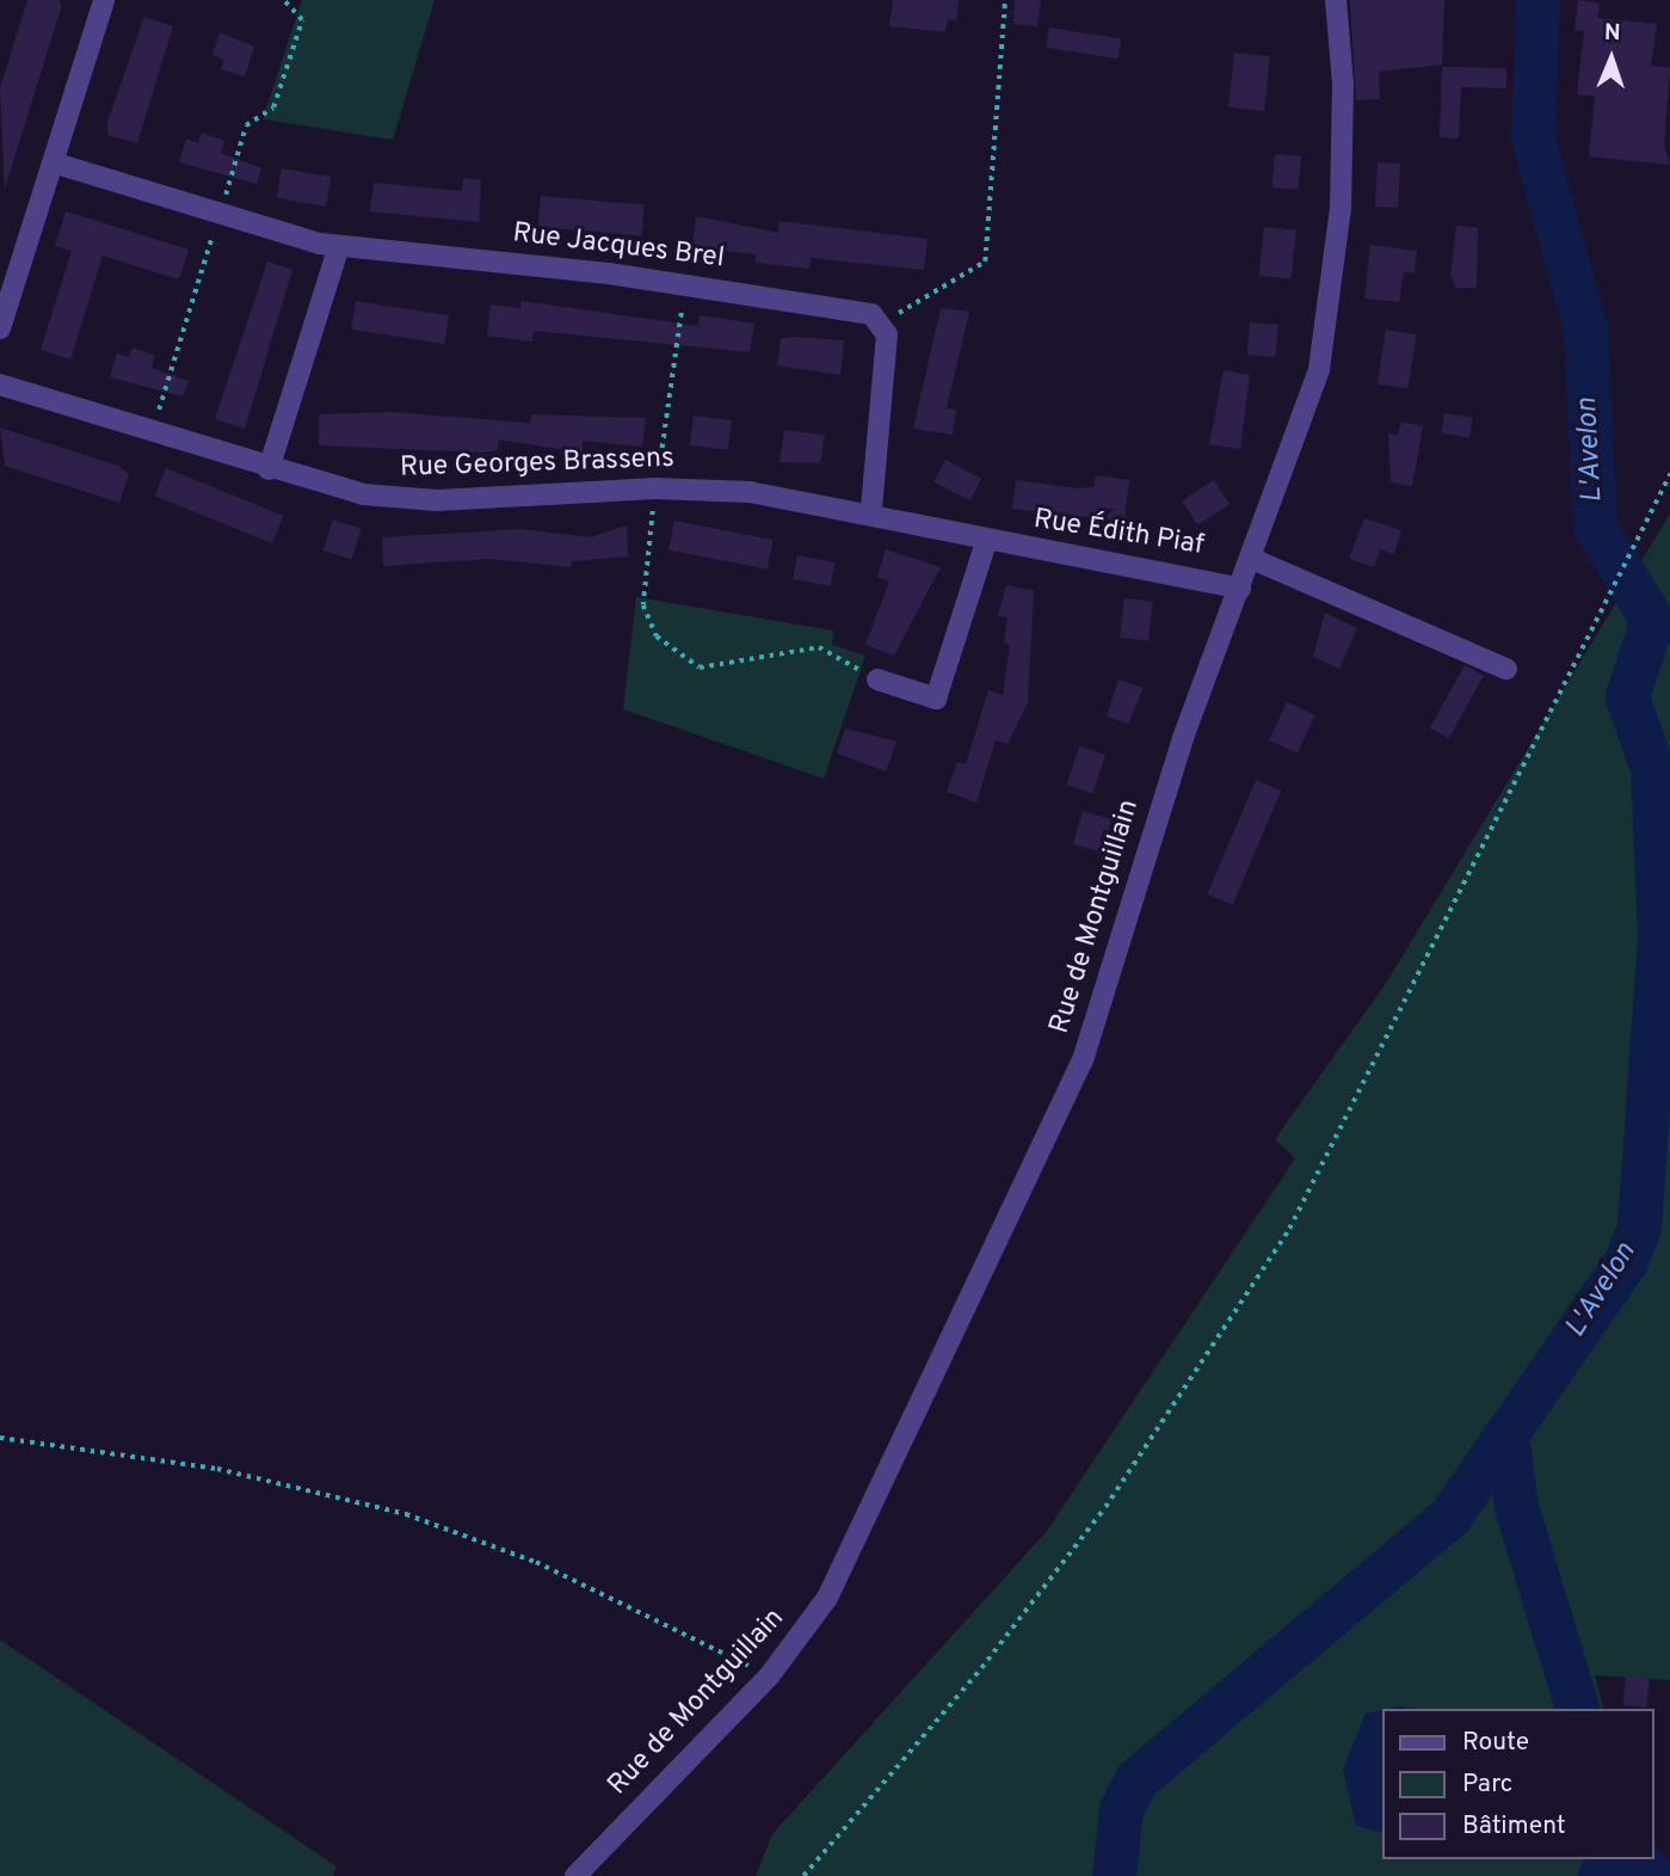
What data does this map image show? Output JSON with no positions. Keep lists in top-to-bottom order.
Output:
{
  "streets": {
    "street": [
      "Rue Jacques Brel",
      "Rue Georges Brassens",
      "Rue Édith Piaf",
      "Rue de Montguillain"
    ]
  },
  "crossings": [
    ["Rue Georges Brassens", "Rue Édith Piaf"],
    ["Rue Édith Piaf", "Rue de Montguillain"]
  ],
  "water": ["L'Avelon"],
  "legend": ["Route", "Parc", "Bâtiment"],
  "north": "top"
}
